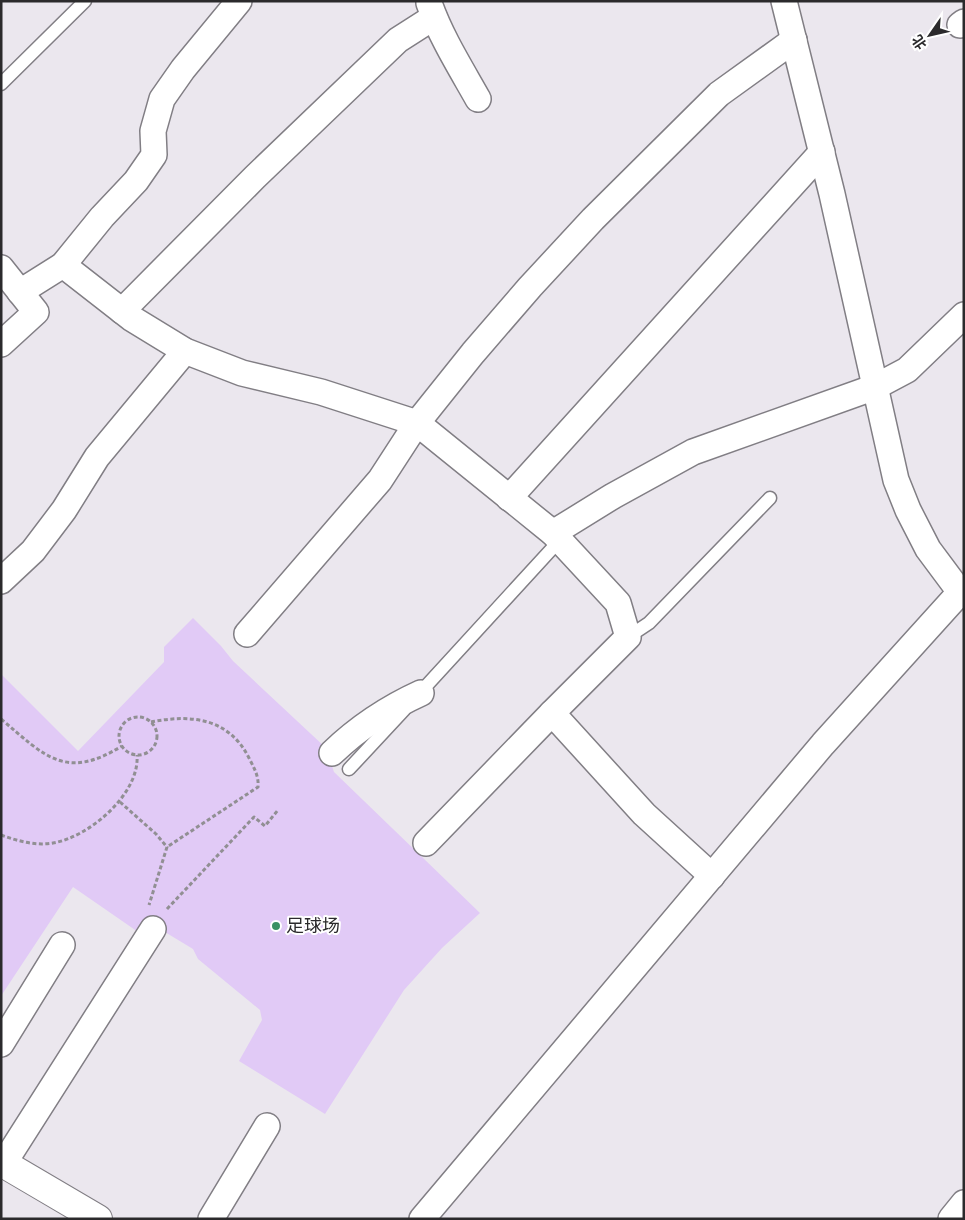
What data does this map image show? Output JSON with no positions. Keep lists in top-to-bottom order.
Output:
{
  "places": ["足球场"],
  "north": "bottom left"
}
